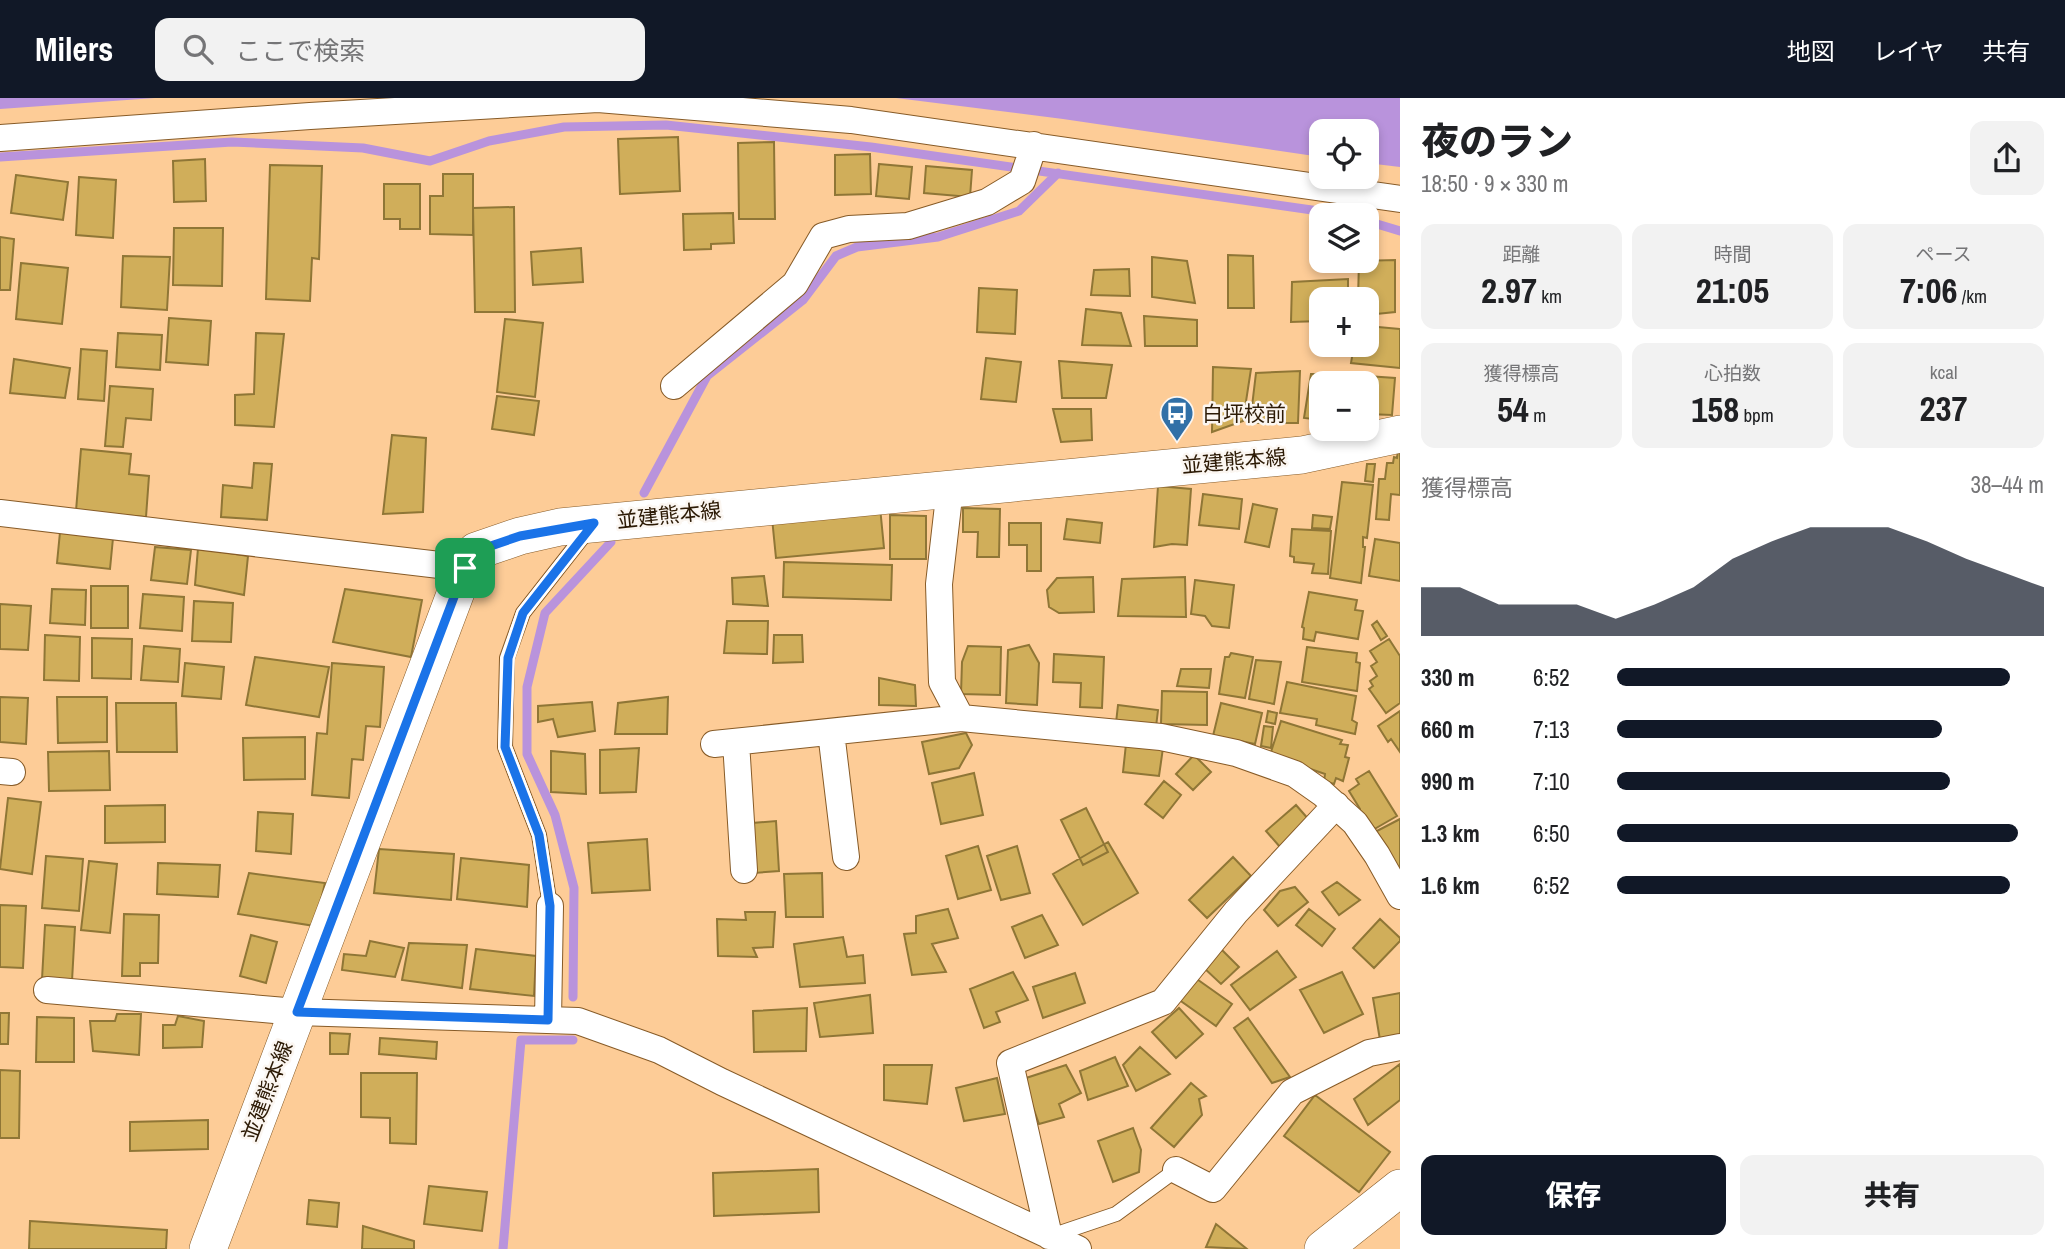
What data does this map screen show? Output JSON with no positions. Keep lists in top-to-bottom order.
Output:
{
  "streets": {
    "main road": ["並建熊本線"]
  },
  "places": {
    "bus stop": ["白坪校前"]
  },
  "page": {
    "header": "Milers",
    "search": "ここで検索",
    "nav": ["地図", "レイヤ", "共有"],
    "heading": ["夜のラン", "18:50 · 9 × 330 m"],
    "map_buttons": ["+", "−"],
    "stats": [
      ["距離", "2.97 km"],
      ["時間", "21:05"],
      ["ペース", "7:06 /km"],
      ["獲得標高", "54 m"],
      ["心拍数", "158 bpm"],
      ["kcal", "237"]
    ],
    "chart": ["獲得標高", "38–44 m"],
    "list": [
      {
        "name": "330 m",
        "note": "6:52"
      },
      {
        "name": "660 m",
        "note": "7:13"
      },
      {
        "name": "990 m",
        "note": "7:10"
      },
      {
        "name": "1.3 km",
        "note": "6:50"
      },
      {
        "name": "1.6 km",
        "note": "6:52"
      }
    ],
    "buttons": ["保存", "共有"]
  }
}
